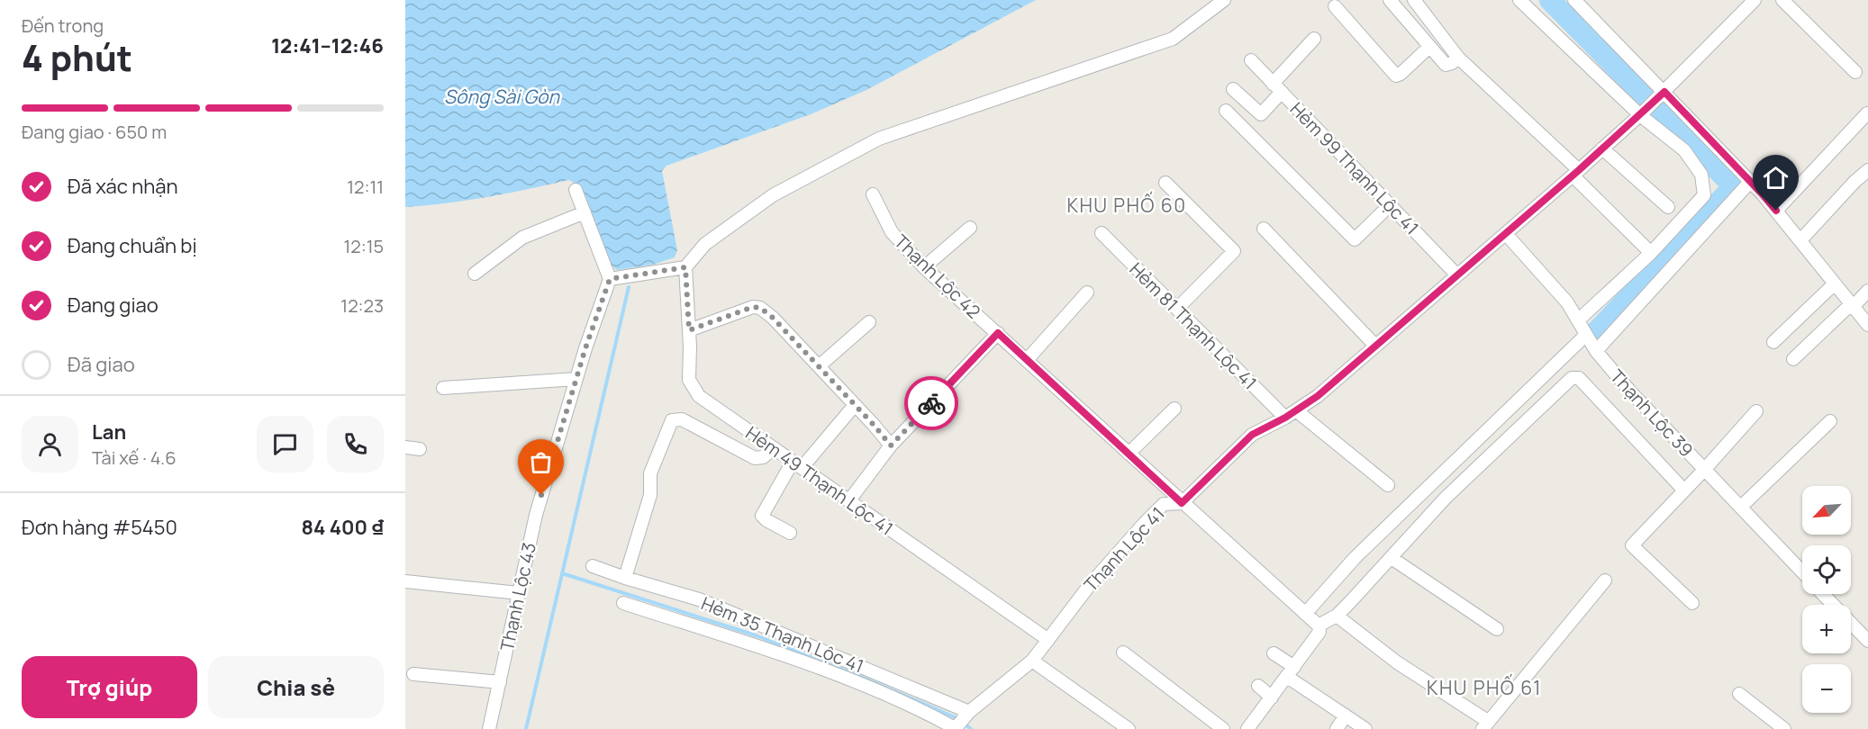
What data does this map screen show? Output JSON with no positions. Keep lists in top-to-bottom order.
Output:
{
  "streets": {
    "street": [
      "Hẻm 99 Thạnh Lộc 41",
      "Thạnh Lộc 42",
      "Hẻm 81 Thạnh Lộc 41",
      "Thạnh Lộc 39",
      "Hẻm 49 Thạnh Lộc 41",
      "Thạnh Lộc 41",
      "Thạnh Lộc 43",
      "Hẻm 35 Thạnh Lộc 41"
    ]
  },
  "crossings": [
    ["Hẻm 99 Thạnh Lộc 41", "Thạnh Lộc 41"],
    ["Thạnh Lộc 42", "Thạnh Lộc 41"],
    ["Hẻm 81 Thạnh Lộc 41", "Thạnh Lộc 41"],
    ["Thạnh Lộc 39", "Thạnh Lộc 41"],
    ["Hẻm 49 Thạnh Lộc 41", "Thạnh Lộc 41"],
    ["Thạnh Lộc 41", "Hẻm 35 Thạnh Lộc 41"]
  ],
  "districts": ["KHU PHỐ 60", "KHU PHỐ 61"],
  "water": ["Sông Sài Gòn"],
  "north": "bottom left",
  "page": {
    "heading": ["4 phút", "Đến trong", "12:41–12:46"],
    "panel": [
      "Lan",
      "Tài xế · 4.6",
      "Đơn hàng #5450",
      "84 400 ₫"
    ],
    "bar": "Đang giao · 650 m",
    "list": [
      ["Đã xác nhận", "12:11"],
      ["Đang chuẩn bị", "12:15"],
      ["Đang giao", "12:23"],
      "Đã giao"
    ],
    "map_buttons": ["+", "−"],
    "buttons": ["Trợ giúp", "Chia sẻ"]
  }
}
